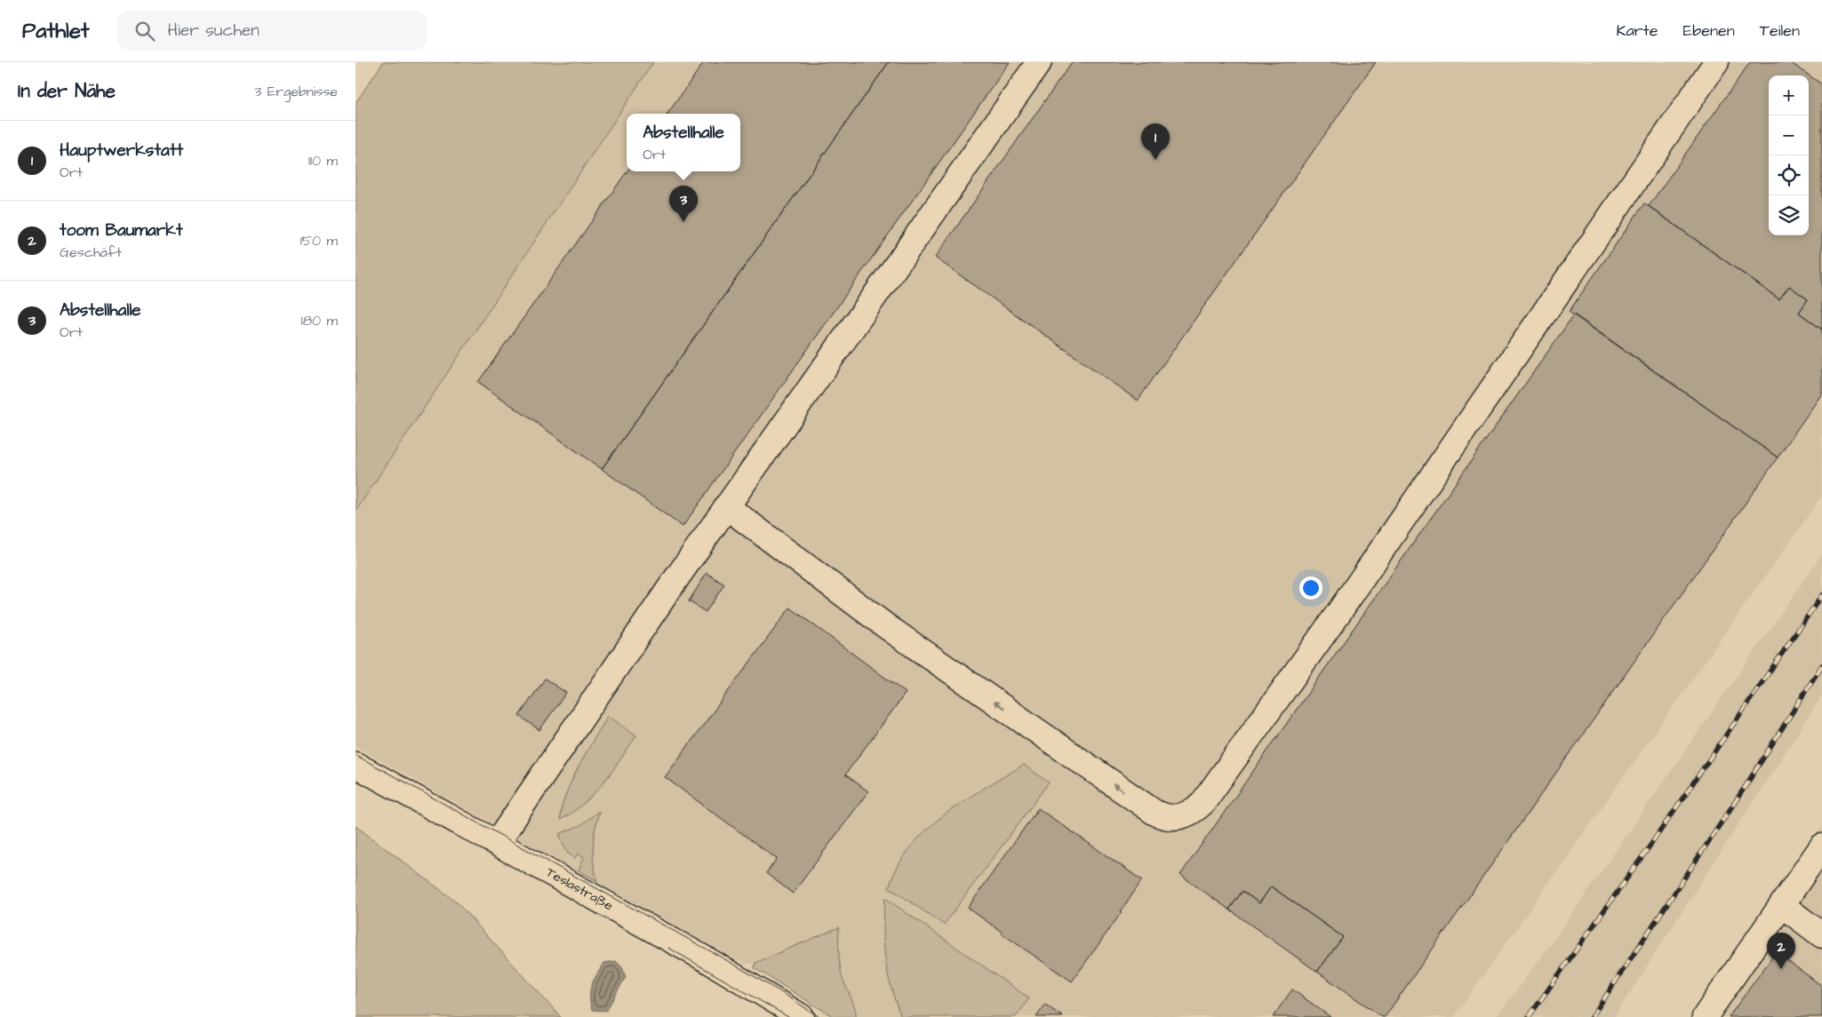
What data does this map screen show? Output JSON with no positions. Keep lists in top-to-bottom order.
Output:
{
  "streets": {
    "street": ["Teslastraße"]
  },
  "page": {
    "header": "Pathlet",
    "search": "Hier suchen",
    "nav": ["Karte", "Ebenen", "Teilen"],
    "heading": ["In der Nähe", "3 Ergebnisse"],
    "map_buttons": ["+", "−"],
    "popup": ["Abstellhalle", "Ort"],
    "list": [
      {
        "mark": "1",
        "name": "Hauptwerkstatt",
        "note": "Ort",
        "value": "110 m"
      },
      {
        "mark": "2",
        "name": "toom Baumarkt",
        "note": "Geschäft",
        "value": "150 m"
      },
      {
        "mark": "3",
        "name": "Abstellhalle",
        "note": "Ort",
        "value": "180 m"
      }
    ],
    "pins": ["1", "3", "2"]
  }
}
